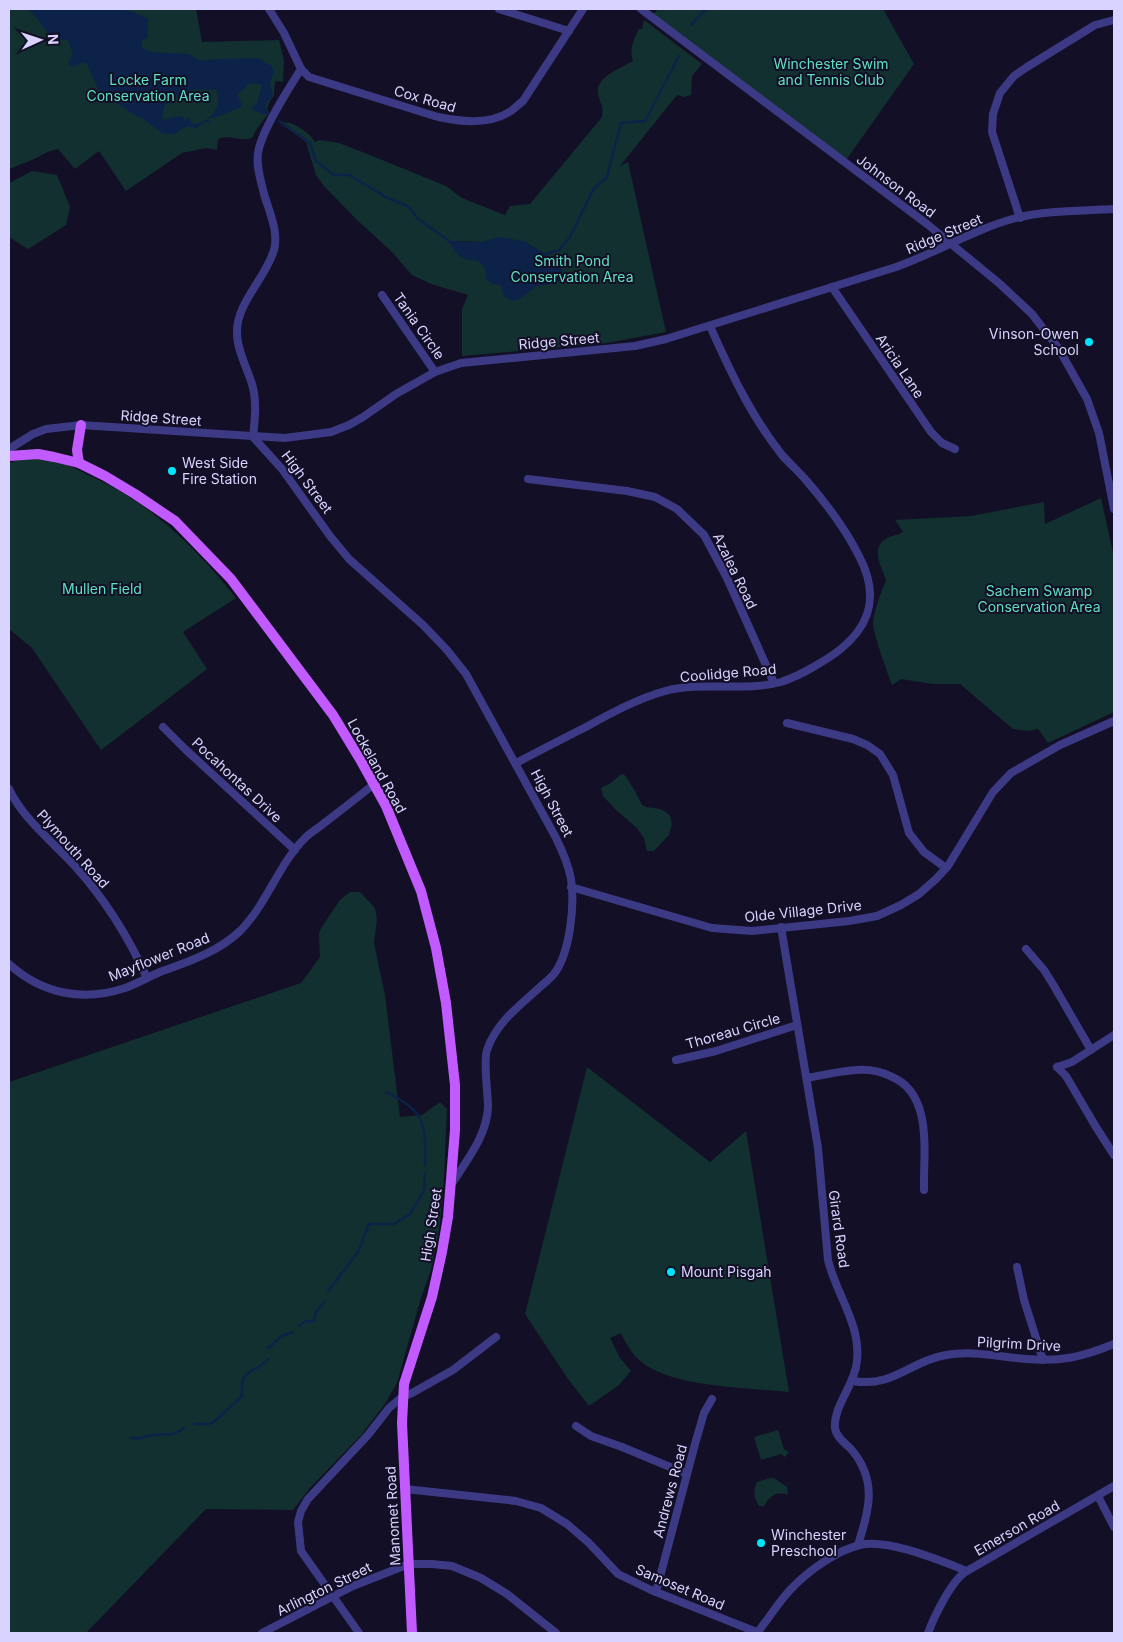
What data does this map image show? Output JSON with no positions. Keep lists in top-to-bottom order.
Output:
{
  "streets": {
    "main road": ["High Street", "Lockeland Road", "Manomet Road"],
    "street": [
      "Cox Road",
      "Johnson Road",
      "Ridge Street",
      "Tania Circle",
      "Aricia Lane",
      "Azalea Road",
      "Coolidge Road",
      "Pocahontas Drive",
      "Plymouth Road",
      "Olde Village Drive",
      "Mayflower Road",
      "Thoreau Circle",
      "Girard Road",
      "Pilgrim Drive",
      "Andrews Road",
      "Emerson Road",
      "Samoset Road",
      "Arlington Street"
    ]
  },
  "crossings": [
    ["Johnson Road", "Ridge Street"],
    ["Ridge Street", "Tania Circle"],
    ["Ridge Street", "Aricia Lane"],
    ["Ridge Street", "High Street"],
    ["Ridge Street", "Coolidge Road"],
    ["High Street", "Coolidge Road"],
    ["High Street", "Lockeland Road"],
    ["High Street", "Olde Village Drive"],
    ["High Street", "Manomet Road"],
    ["Azalea Road", "Coolidge Road"],
    ["Lockeland Road", "Mayflower Road"],
    ["Pocahontas Drive", "Mayflower Road"],
    ["Plymouth Road", "Mayflower Road"],
    ["Olde Village Drive", "Girard Road"],
    ["Thoreau Circle", "Girard Road"],
    ["Girard Road", "Pilgrim Drive"],
    ["Girard Road", "Emerson Road"],
    ["Andrews Road", "Samoset Road"],
    ["Manomet Road", "Samoset Road"],
    ["Manomet Road", "Arlington Street"],
    ["Emerson Road", "Samoset Road"]
  ],
  "parks": [
    "Winchester Swim and Tennis Club",
    "Locke Farm Conservation Area",
    "Smith Pond Conservation Area",
    "Mullen Field",
    "Sachem Swamp Conservation Area"
  ],
  "places": [
    "Vinson-Owen School",
    "West Side Fire Station",
    "Mount Pisgah",
    "Winchester Preschool"
  ],
  "north": "right"
}
